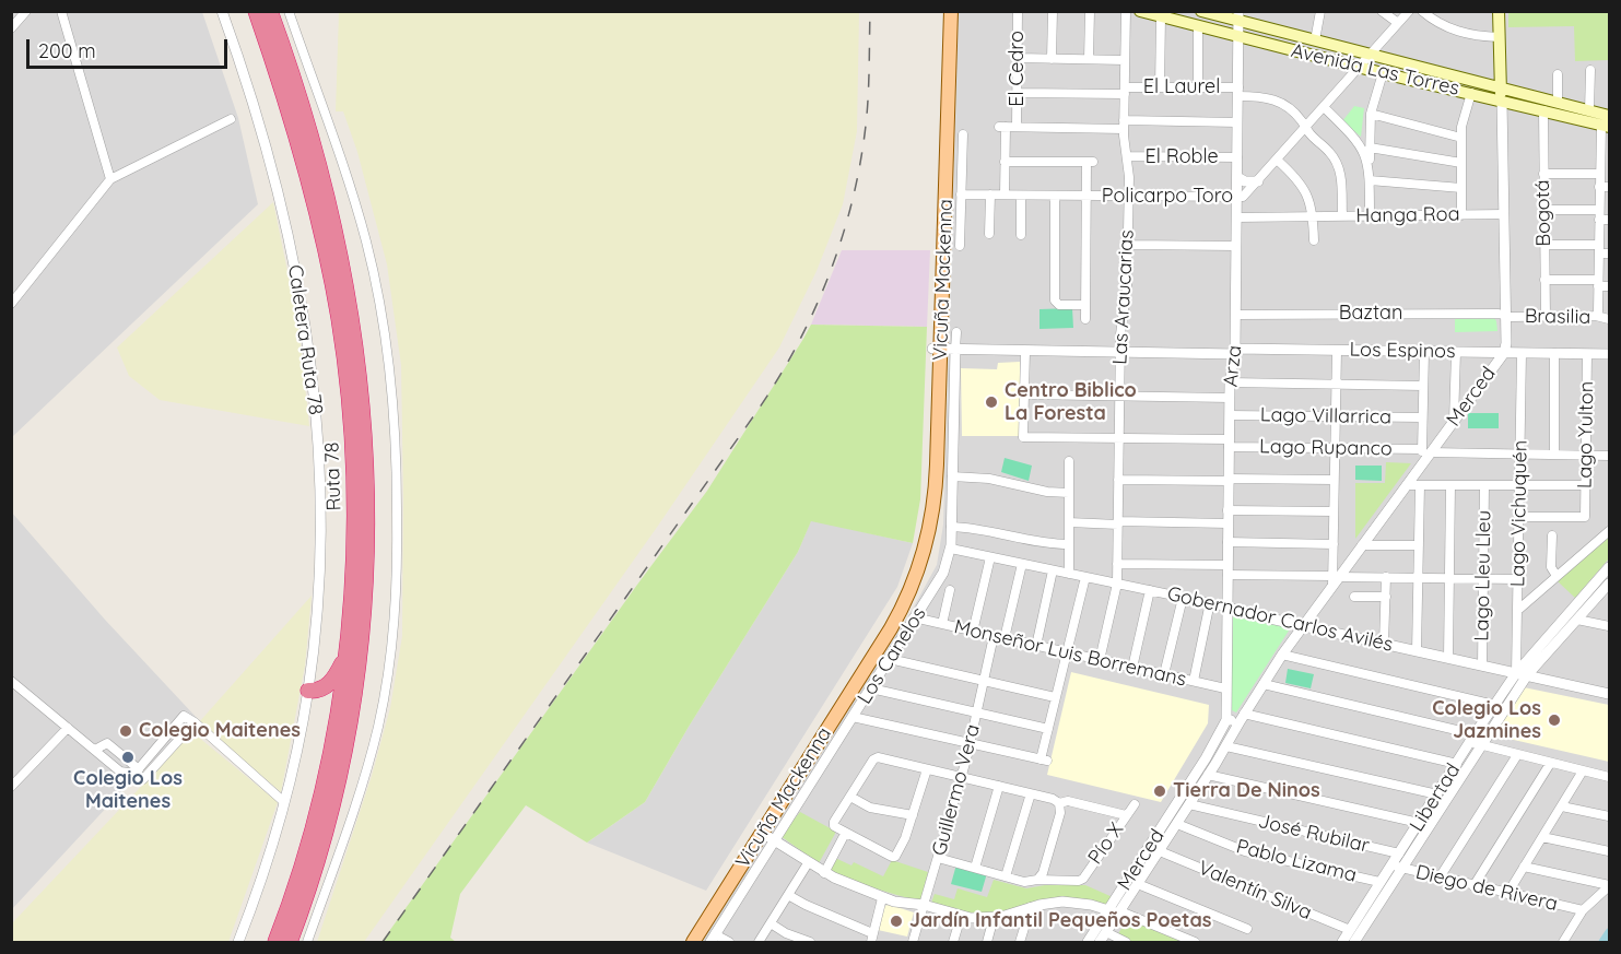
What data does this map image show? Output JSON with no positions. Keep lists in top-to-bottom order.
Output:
{
  "streets": {
    "highway": ["Ruta 78"],
    "main road": ["Avenida Las Torres", "Vicuña Mackenna", "Merced"],
    "street": [
      "El Cedro",
      "El Laurel",
      "El Roble",
      "Policarpo Toro",
      "Bogotá",
      "Hanga Roa",
      "Las Araucarias",
      "Baztan",
      "Brasilia",
      "Caletera Ruta 78",
      "Los Espinos",
      "Arza",
      "Lago Villarrica",
      "Lago Yulton",
      "Lago Rupanco",
      "Lago Vichuquén",
      "Lago Lleu Lleu",
      "Gobernador Carlos Avilés",
      "Monseñor Luis Borremans",
      "Los Canelos",
      "Guillermo Vera",
      "Libertad",
      "José Rubilar",
      "Pío X",
      "Pablo Lizama",
      "Diego de Rivera",
      "Valentín Silva"
    ]
  },
  "crossings": [
    ["El Cedro", "El Laurel"],
    ["Avenida Las Torres", "Policarpo Toro"],
    ["Avenida Las Torres", "Bogotá"],
    ["Avenida Las Torres", "Arza"],
    ["Avenida Las Torres", "Merced"],
    ["El Laurel", "Policarpo Toro"],
    ["El Laurel", "Hanga Roa"],
    ["El Laurel", "Las Araucarias"],
    ["El Laurel", "Arza"],
    ["El Roble", "Las Araucarias"],
    ["El Roble", "Arza"],
    ["Policarpo Toro", "Las Araucarias"],
    ["Policarpo Toro", "Arza"],
    ["Bogotá", "Brasilia"],
    ["Hanga Roa", "Arza"],
    ["Hanga Roa", "Merced"],
    ["Vicuña Mackenna", "Los Espinos"],
    ["Las Araucarias", "Los Espinos"],
    ["Las Araucarias", "Lago Rupanco"],
    ["Las Araucarias", "Gobernador Carlos Avilés"],
    ["Las Araucarias", "Monseñor Luis Borremans"],
    ["Baztan", "Brasilia"],
    ["Baztan", "Arza"],
    ["Baztan", "Merced"],
    ["Brasilia", "Merced"],
    ["Los Espinos", "Arza"],
    ["Los Espinos", "Merced"],
    ["Los Espinos", "Lago Yulton"],
    ["Los Espinos", "Lago Vichuquén"],
    ["Los Espinos", "Los Canelos"],
    ["Arza", "Merced"],
    ["Arza", "Lago Villarrica"],
    ["Arza", "Lago Rupanco"],
    ["Arza", "Gobernador Carlos Avilés"],
    ["Arza", "Monseñor Luis Borremans"],
    ["Merced", "Lago Rupanco"],
    ["Merced", "Gobernador Carlos Avilés"],
    ["Merced", "José Rubilar"],
    ["Merced", "Pablo Lizama"],
    ["Merced", "Valentín Silva"],
    ["Lago Yulton", "Lago Rupanco"],
    ["Lago Yulton", "Lago Vichuquén"],
    ["Lago Rupanco", "Lago Vichuquén"],
    ["Lago Vichuquén", "Gobernador Carlos Avilés"],
    ["Lago Vichuquén", "Libertad"],
    ["Lago Lleu Lleu", "Gobernador Carlos Avilés"],
    ["Gobernador Carlos Avilés", "Los Canelos"],
    ["Gobernador Carlos Avilés", "Libertad"],
    ["Monseñor Luis Borremans", "Los Canelos"],
    ["Monseñor Luis Borremans", "Guillermo Vera"],
    ["Libertad", "José Rubilar"],
    ["Libertad", "Pablo Lizama"],
    ["Libertad", "Diego de Rivera"],
    ["Libertad", "Valentín Silva"]
  ],
  "places": [
    "Centro Biblico La Foresta",
    "Colegio Los Jazmines",
    "Colegio Maitenes",
    "Colegio Los Maitenes",
    "Tierra De Ninos",
    "Jardín Infantil Pequeños Poetas"
  ],
  "scale_bar": "200 m"
}
